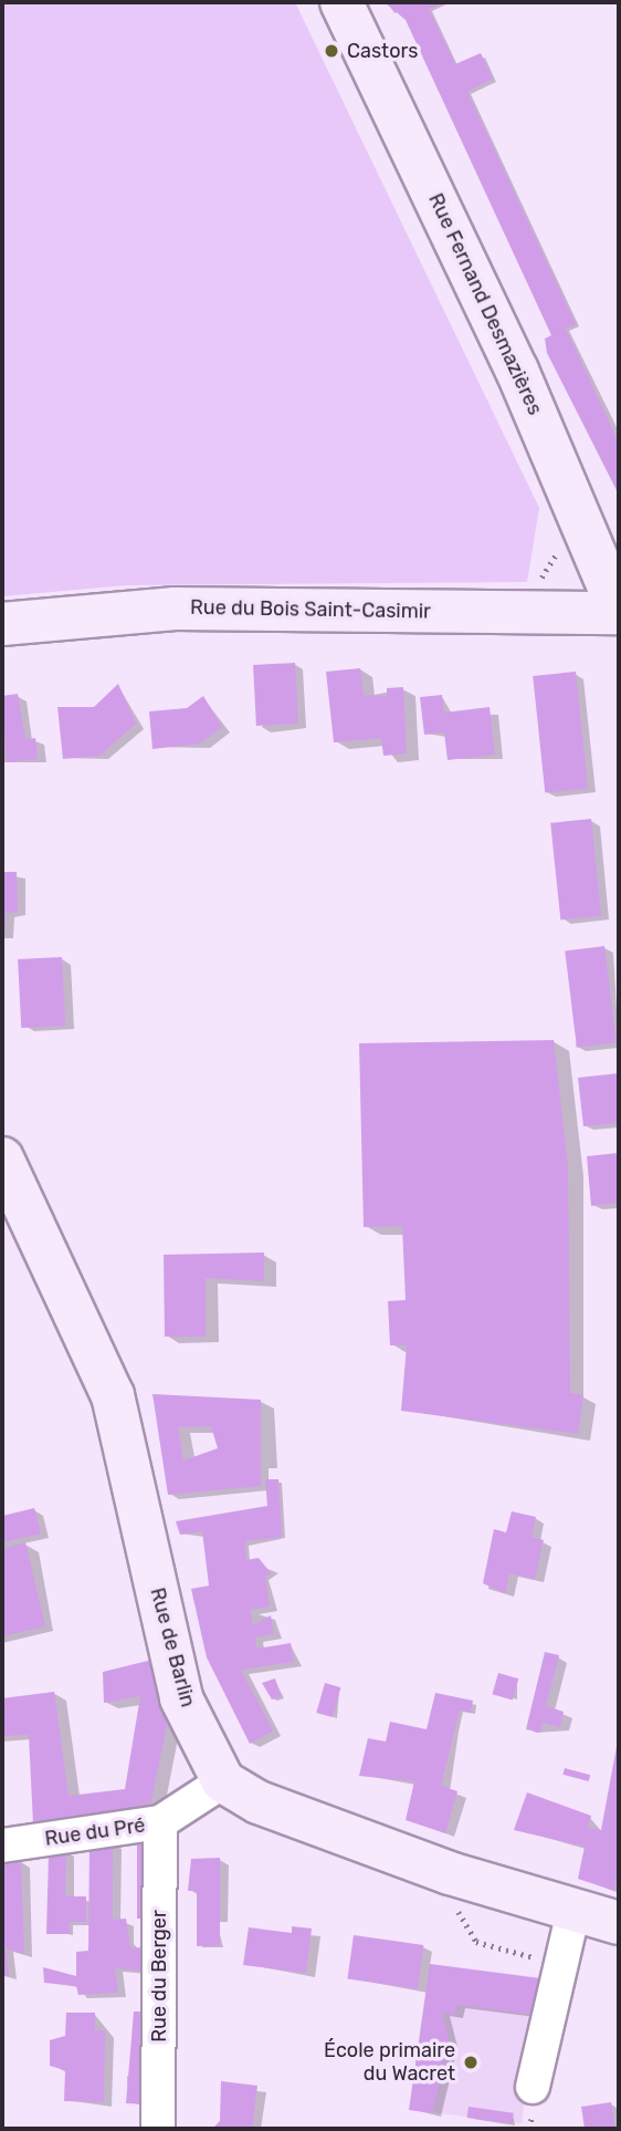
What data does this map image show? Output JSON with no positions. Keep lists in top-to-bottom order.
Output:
{
  "streets": {
    "street": [
      "Rue Fernand Desmazières",
      "Rue du Bois Saint-Casimir",
      "Rue de Barlin",
      "Rue du Pré",
      "Rue du Berger"
    ]
  },
  "crossings": [
    ["Rue Fernand Desmazières", "Rue du Bois Saint-Casimir"],
    ["Rue de Barlin", "Rue du Pré"],
    ["Rue du Pré", "Rue du Berger"]
  ],
  "places": ["Castors", "École primaire du Wacret"]
}
